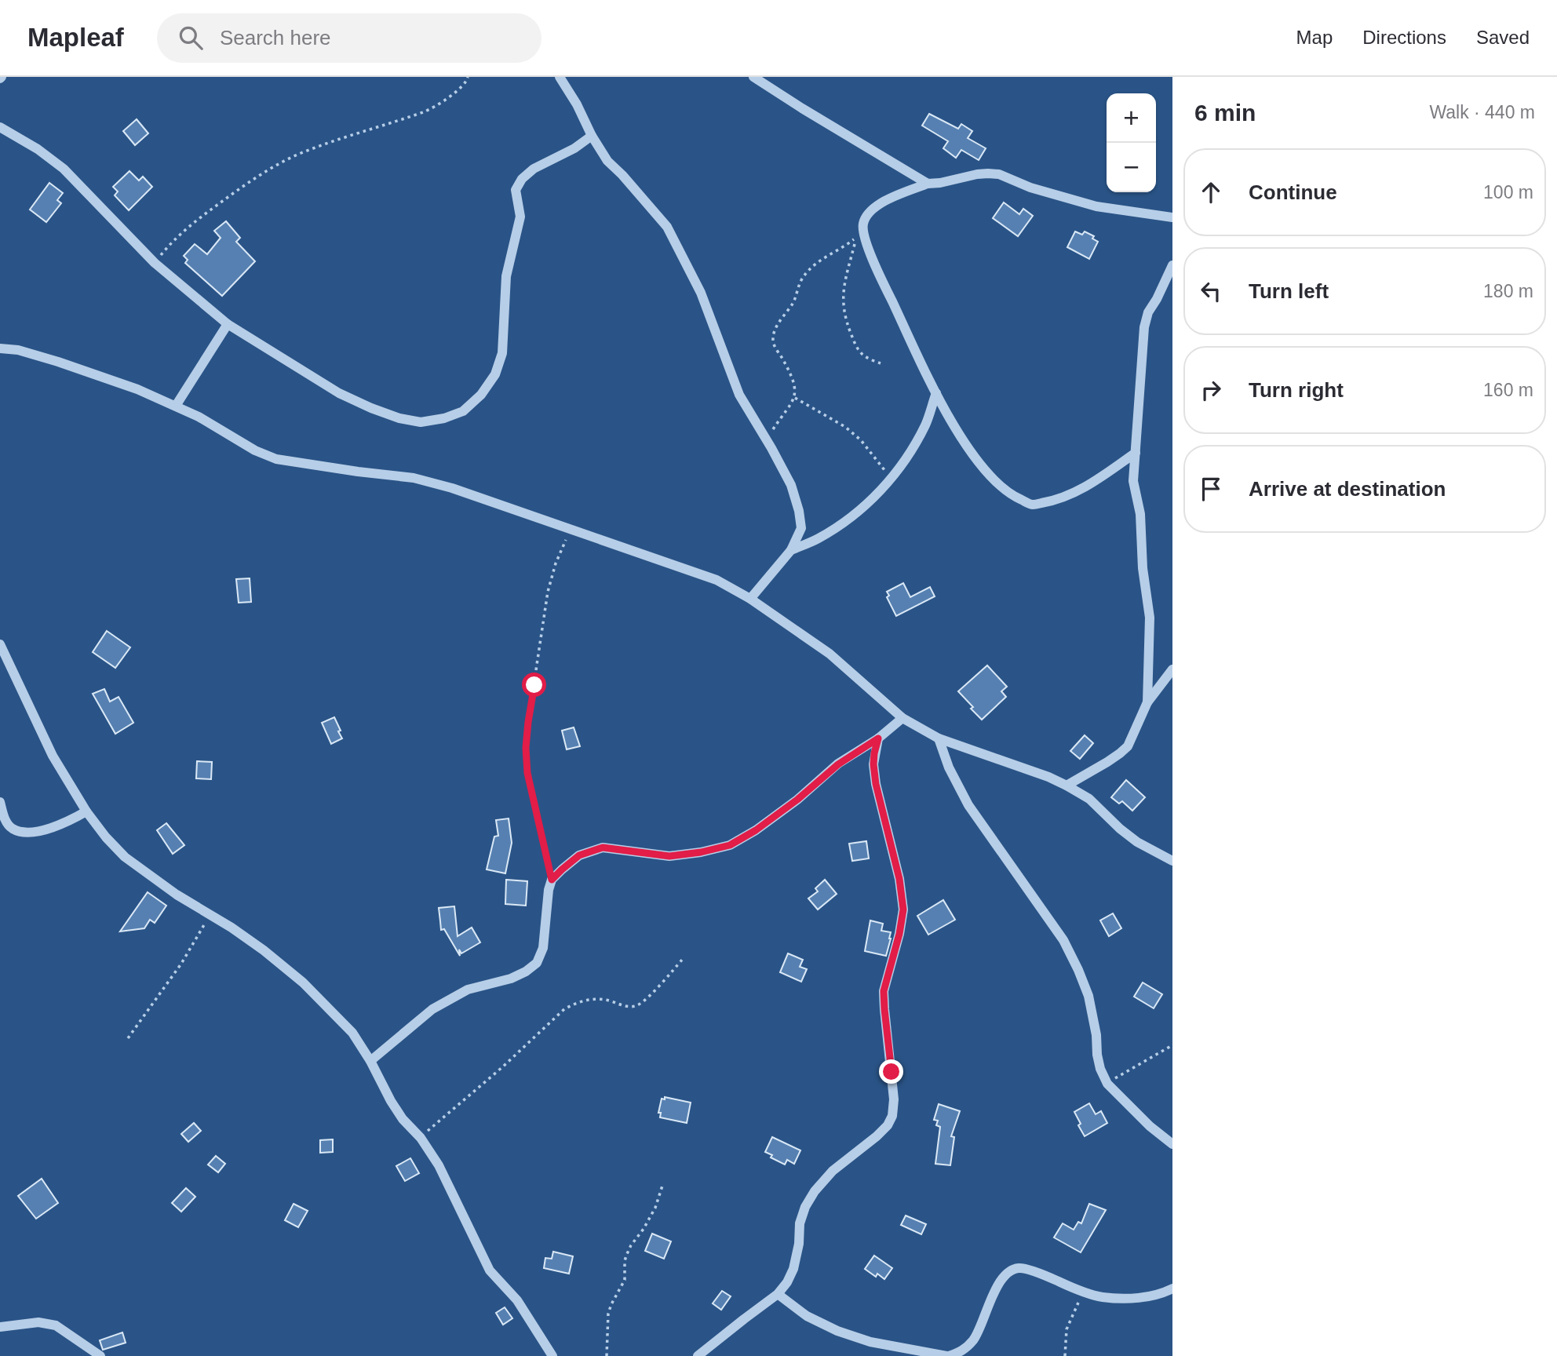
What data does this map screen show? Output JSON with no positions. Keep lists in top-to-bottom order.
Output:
{
  "page": {
    "header": "Mapleaf",
    "search": "Search here",
    "nav": ["Map", "Directions", "Saved"],
    "heading": ["6 min", "Walk · 440 m"],
    "map_buttons": ["+", "−"],
    "list": [
      ["Continue", "100 m"],
      ["Turn left", "180 m"],
      ["Turn right", "160 m"],
      "Arrive at destination"
    ]
  }
}
